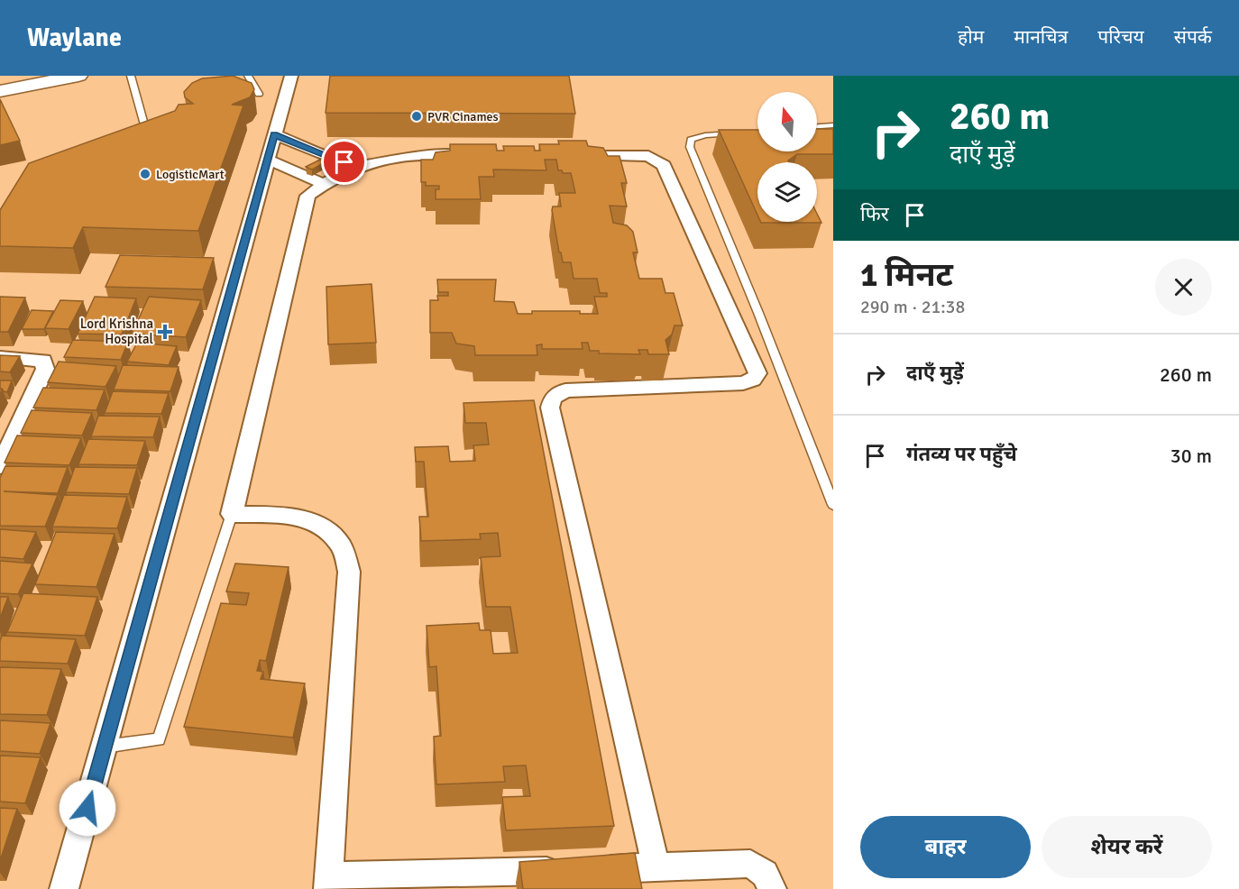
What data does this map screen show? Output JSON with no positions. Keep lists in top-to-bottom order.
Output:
{
  "places": {
    "other": ["PVR Cinames", "LogisticMart"],
    "health": ["Lord Krishna Hospital"]
  },
  "north": "top",
  "page": {
    "header": "Waylane",
    "nav": [
      "होम",
      "मानचित्र",
      "परिचय",
      "संपर्क"
    ],
    "turn": ["260 m", "दाएँ मुड़ें"],
    "then": "फिर",
    "heading": ["1 मिनट", "290 m · 21:38"],
    "list": [
      {
        "name": "दाएँ मुड़ें",
        "value": "260 m"
      },
      {
        "name": "गंतव्य पर पहुँचे",
        "value": "30 m"
      }
    ],
    "buttons": ["बाहर", "शेयर करें"]
  }
}
